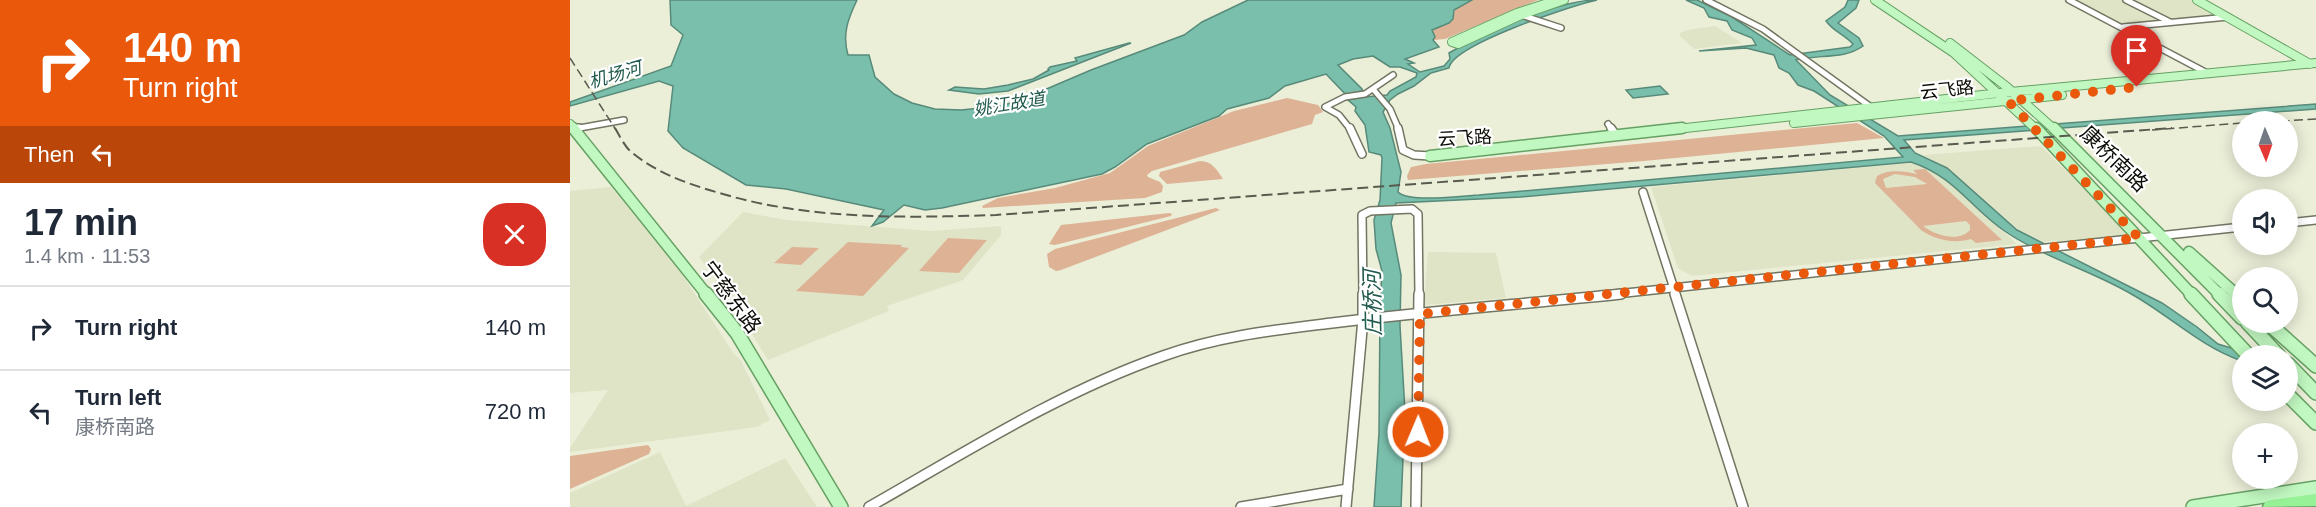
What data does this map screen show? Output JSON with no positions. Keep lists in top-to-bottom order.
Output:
{
  "streets": {
    "main road": ["云飞路", "康桥南路", "宁慈东路"]
  },
  "crossings": [
    ["云飞路", "康桥南路"]
  ],
  "water": ["机场河", "姚江故道", "庄桥河"],
  "north": "bottom",
  "page": {
    "turn": ["140 m", "Turn right"],
    "map_buttons": "+",
    "then": "Then",
    "heading": ["17 min", "1.4 km · 11:53"],
    "list": [
      {
        "name": "Turn right",
        "value": "140 m"
      },
      {
        "name": "Turn left",
        "note": "康桥南路",
        "value": "720 m"
      }
    ]
  }
}
